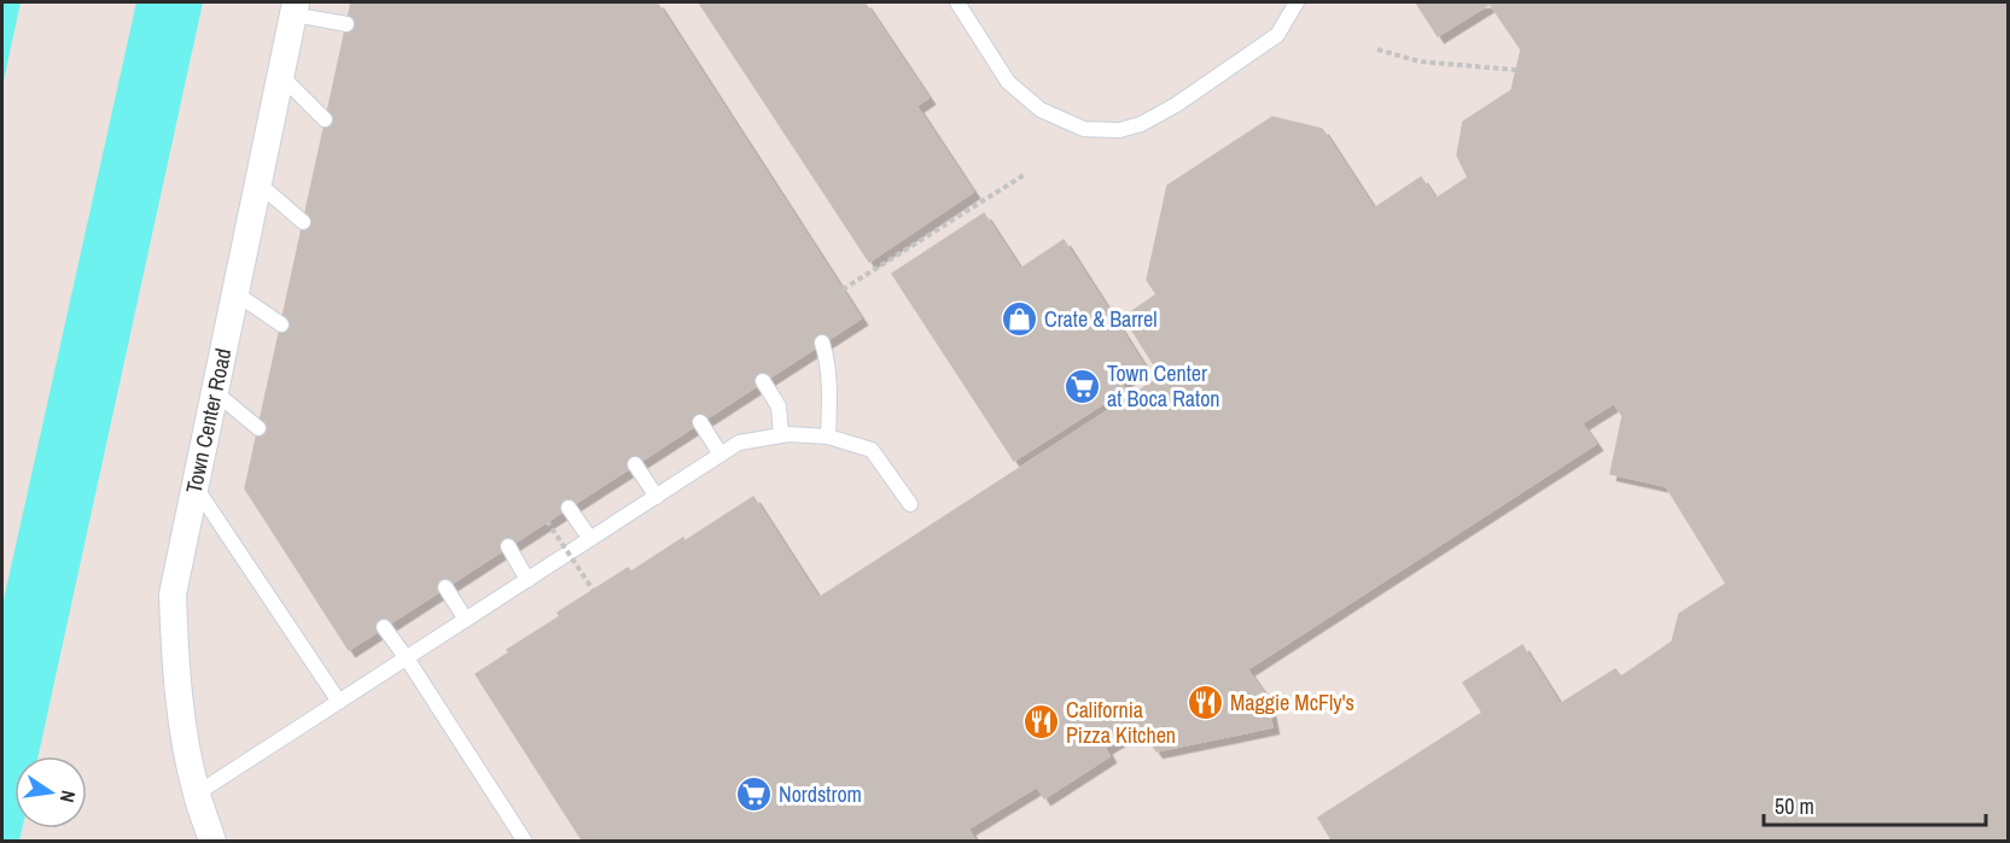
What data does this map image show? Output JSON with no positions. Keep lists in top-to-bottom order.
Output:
{
  "streets": {
    "street": ["Town Center Road"]
  },
  "places": {
    "shop": ["Crate & Barrel"],
    "supermarket": ["Town Center at Boca Raton", "Nordstrom"],
    "restaurant": ["Maggie McFly's", "California Pizza Kitchen"]
  },
  "scale_bar": "50 m",
  "north": "right"
}
